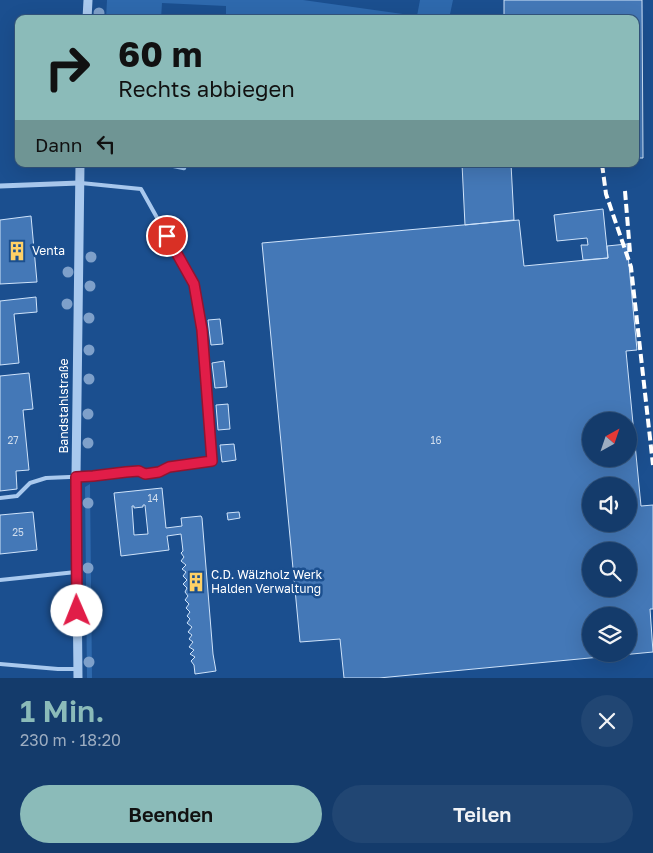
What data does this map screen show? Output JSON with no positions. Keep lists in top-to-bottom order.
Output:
{
  "streets": {
    "street": ["Bandstahlstraße"]
  },
  "places": {
    "building": ["Venta", "C.D. Wälzholz Werk Halden Verwaltung"]
  },
  "house_numbers": [
    "27",
    "16",
    "14",
    "25"
  ],
  "north": "top right",
  "page": {
    "turn": ["60 m", "Rechts abbiegen"],
    "then": "Dann",
    "heading": ["1 Min.", "230 m · 18:20"],
    "buttons": ["Beenden", "Teilen"]
  }
}
